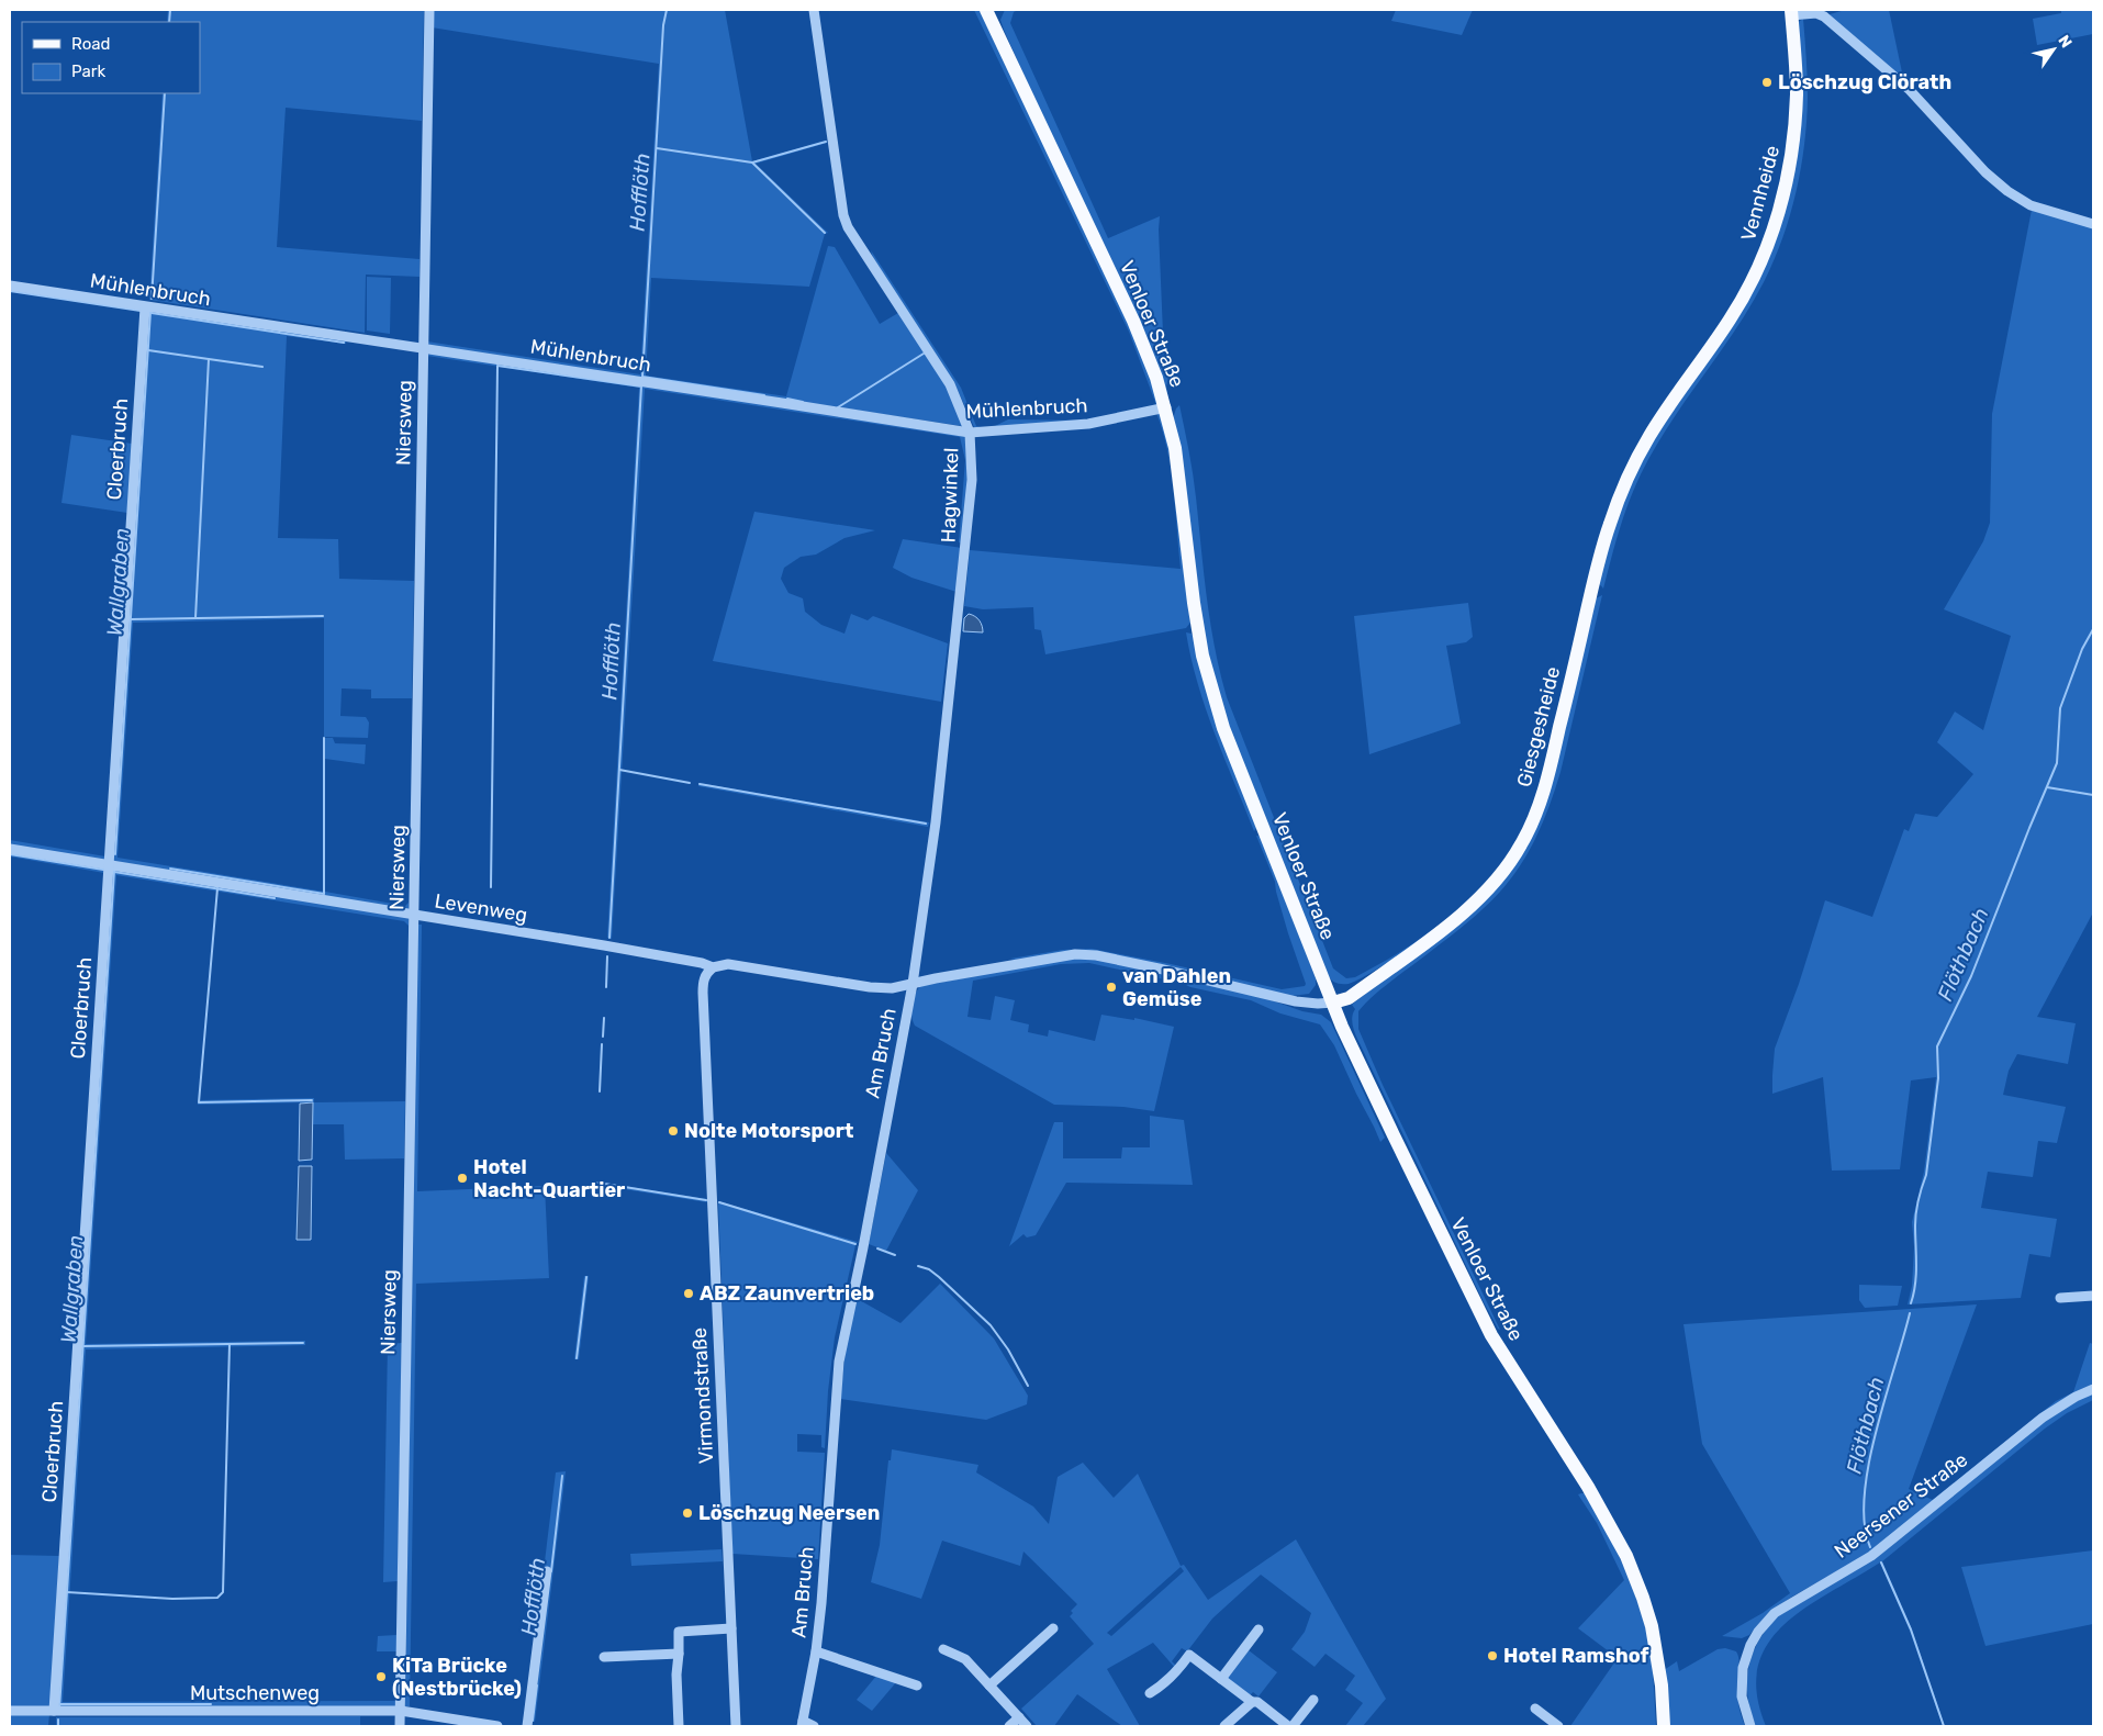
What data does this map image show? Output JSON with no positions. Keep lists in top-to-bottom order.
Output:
{
  "streets": {
    "main road": ["Vennheide", "Venloer Straße", "Giesgesheide"],
    "street": [
      "Mühlenbruch",
      "Niersweg",
      "Cloerbruch",
      "Hagwinkel",
      "Levenweg",
      "Am Bruch",
      "Virmondstraße",
      "Neersener Straße",
      "Mutschenweg"
    ]
  },
  "crossings": [
    ["Vennheide", "Giesgesheide"],
    ["Mühlenbruch", "Venloer Straße"],
    ["Mühlenbruch", "Niersweg"],
    ["Mühlenbruch", "Cloerbruch"],
    ["Mühlenbruch", "Hagwinkel"],
    ["Venloer Straße", "Giesgesheide"],
    ["Venloer Straße", "Am Bruch"],
    ["Niersweg", "Levenweg"],
    ["Niersweg", "Mutschenweg"],
    ["Cloerbruch", "Levenweg"],
    ["Cloerbruch", "Mutschenweg"],
    ["Hagwinkel", "Levenweg"],
    ["Hagwinkel", "Am Bruch"],
    ["Giesgesheide", "Am Bruch"],
    ["Levenweg", "Am Bruch"],
    ["Levenweg", "Virmondstraße"]
  ],
  "water": ["Hofflöth", "Wallgraben", "Flöthbach"],
  "places": [
    "Löschzug Clörath",
    "van Dahlen Gemüse",
    "Nolte Motorsport",
    "Hotel Nacht-Quartier",
    "ABZ Zaunvertrieb",
    "Löschzug Neersen",
    "Hotel Ramshof",
    "KiTa Brücke (Nestbrücke)"
  ],
  "legend": ["Road", "Park"],
  "north": "top right"
}
